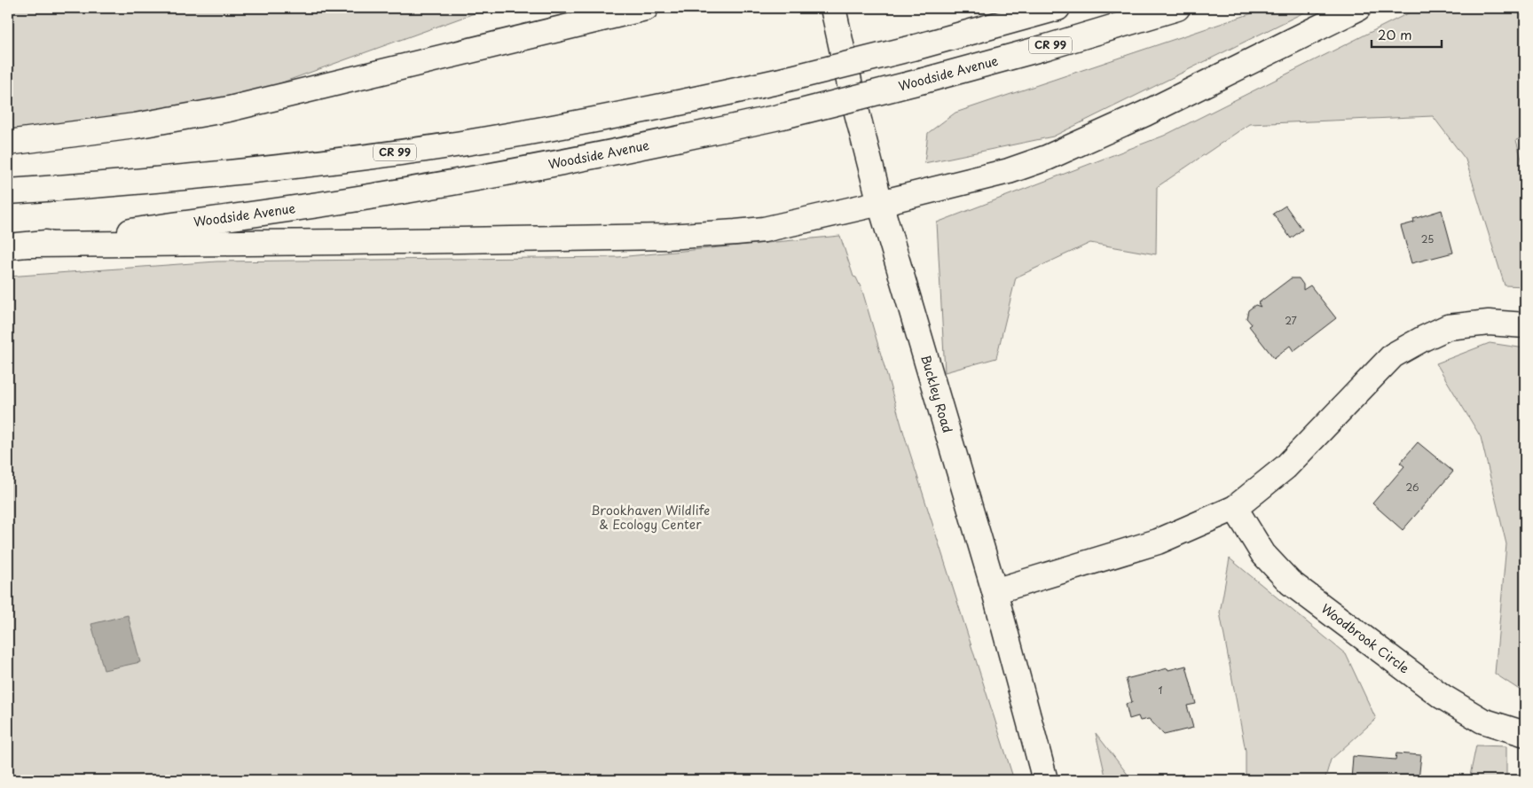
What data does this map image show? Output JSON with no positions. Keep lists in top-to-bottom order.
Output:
{
  "streets": {
    "main road": [
      "CR 99",
      "Woodside Avenue",
      "Buckley Road",
      "Woodbrook Circle"
    ]
  },
  "parks": ["Brookhaven Wildlife & Ecology Center"],
  "house_numbers": [
    "25",
    "27",
    "26",
    "1"
  ],
  "scale_bar": "20 m"
}
